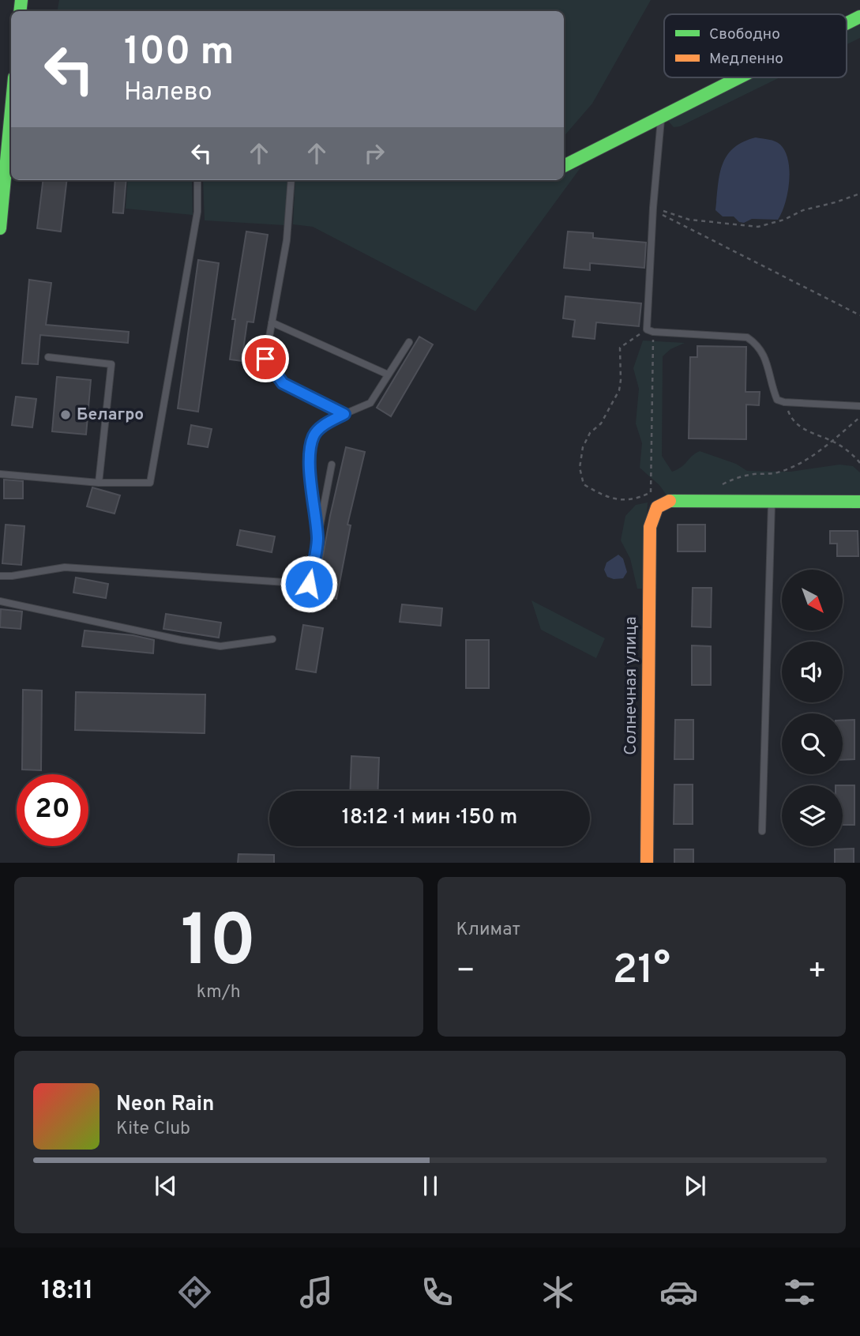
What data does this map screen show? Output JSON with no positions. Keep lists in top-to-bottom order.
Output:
{
  "streets": {
    "street": ["Солнечная улица"]
  },
  "places": ["Белагро"],
  "legend": ["Свободно", "Медленно"],
  "north": "bottom right",
  "page": {
    "turn": ["100 m", "Налево"],
    "limit": "20",
    "trip": "18:12 · 1 мин · 150 m",
    "tile": [
      ["10", "km/h"],
      "Климат"
    ],
    "heat": ["−", "21°", "+"],
    "song": ["Neon Rain", "Kite Club"],
    "tabs": "18:11"
  }
}
